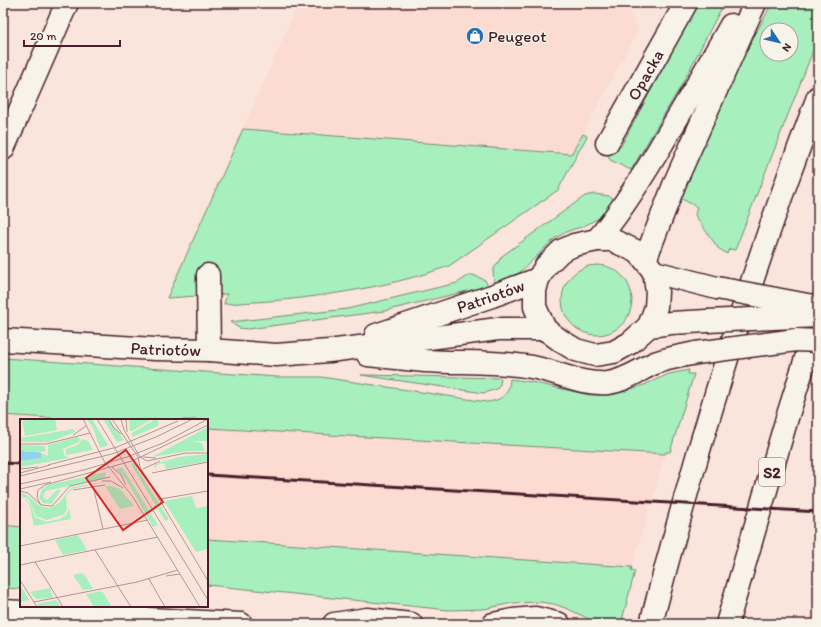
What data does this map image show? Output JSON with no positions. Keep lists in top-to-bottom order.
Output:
{
  "streets": {
    "main road": ["Opacka", "Patriotów", "S2"]
  },
  "places": {
    "shop": ["Peugeot"]
  },
  "scale_bar": "20 m",
  "north": "bottom right"
}
